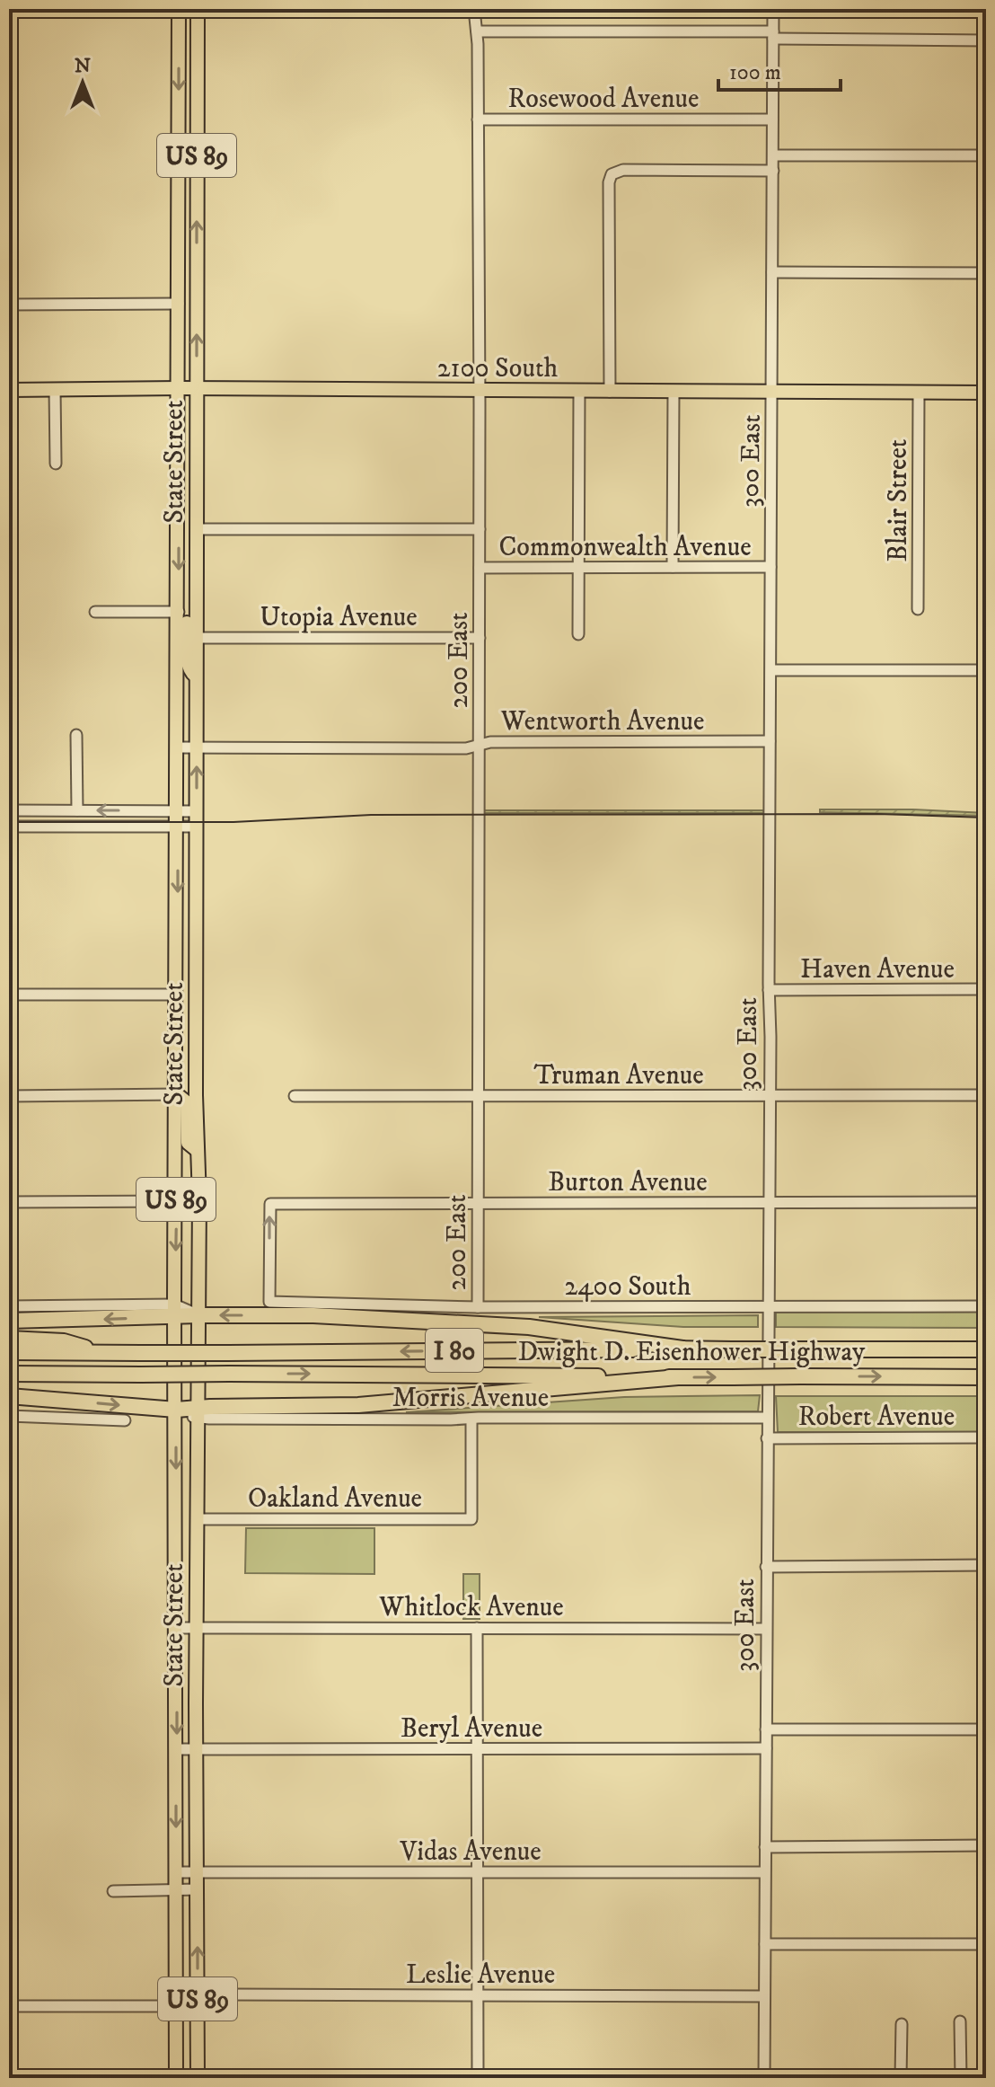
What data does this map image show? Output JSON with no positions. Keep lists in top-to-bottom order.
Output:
{
  "streets": {
    "highway": ["I 80", "Dwight D. Eisenhower Highway"],
    "main road": ["US 89", "2100 South", "State Street"],
    "street": [
      "Rosewood Avenue",
      "300 East",
      "Blair Street",
      "Commonwealth Avenue",
      "Utopia Avenue",
      "200 East",
      "Wentworth Avenue",
      "Haven Avenue",
      "Truman Avenue",
      "Burton Avenue",
      "2400 South",
      "Morris Avenue",
      "Robert Avenue",
      "Oakland Avenue",
      "Whitlock Avenue",
      "Beryl Avenue",
      "Vidas Avenue",
      "Leslie Avenue"
    ]
  },
  "crossings": [
    ["Rosewood Avenue", "300 East"],
    ["Rosewood Avenue", "200 East"],
    ["2100 South", "300 East"],
    ["2100 South", "State Street"],
    ["2100 South", "Blair Street"],
    ["2100 South", "200 East"],
    ["300 East", "Commonwealth Avenue"],
    ["300 East", "Wentworth Avenue"],
    ["300 East", "Haven Avenue"],
    ["300 East", "Truman Avenue"],
    ["300 East", "Burton Avenue"],
    ["300 East", "2400 South"],
    ["300 East", "Morris Avenue"],
    ["300 East", "Robert Avenue"],
    ["300 East", "Whitlock Avenue"],
    ["300 East", "Beryl Avenue"],
    ["300 East", "Vidas Avenue"],
    ["300 East", "Leslie Avenue"],
    ["State Street", "Commonwealth Avenue"],
    ["State Street", "Utopia Avenue"],
    ["State Street", "Wentworth Avenue"],
    ["State Street", "Morris Avenue"],
    ["State Street", "Oakland Avenue"],
    ["State Street", "Whitlock Avenue"],
    ["State Street", "Beryl Avenue"],
    ["State Street", "Vidas Avenue"],
    ["State Street", "Leslie Avenue"],
    ["Commonwealth Avenue", "200 East"],
    ["Utopia Avenue", "200 East"],
    ["200 East", "Wentworth Avenue"],
    ["200 East", "Truman Avenue"],
    ["200 East", "Burton Avenue"],
    ["200 East", "2400 South"],
    ["Burton Avenue", "2400 South"],
    ["Morris Avenue", "Oakland Avenue"]
  ],
  "scale_bar": "100 m",
  "north": "top"
}
